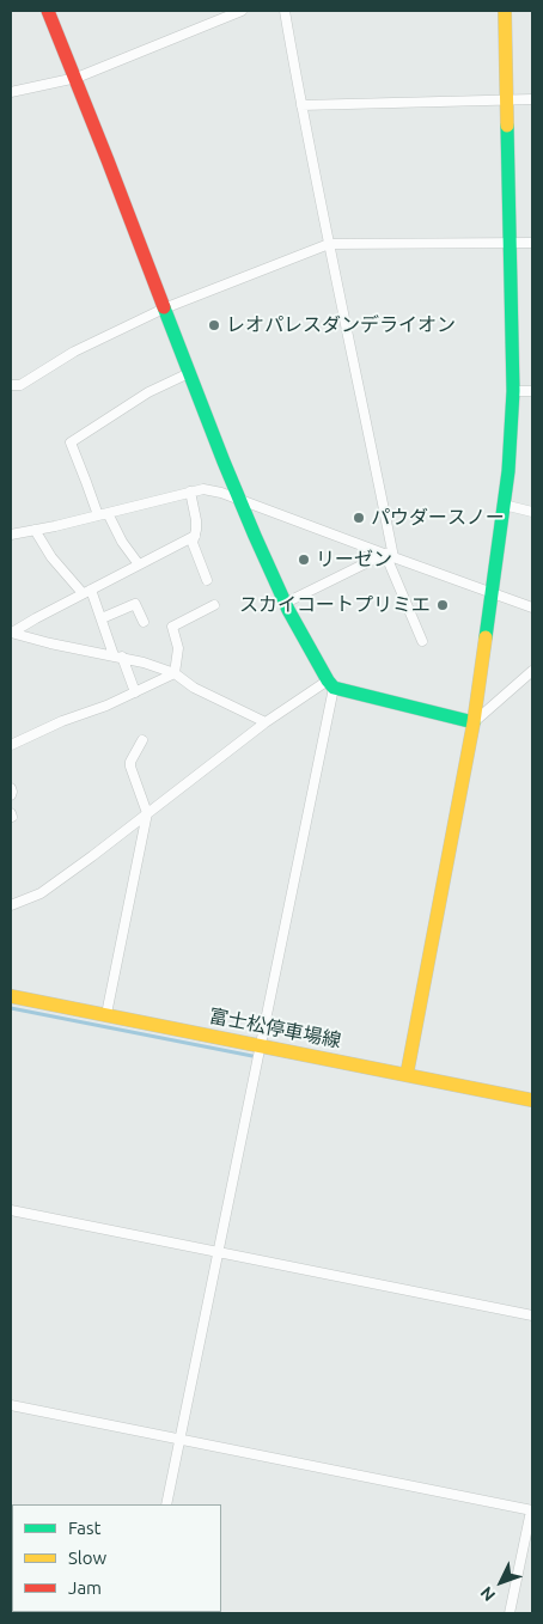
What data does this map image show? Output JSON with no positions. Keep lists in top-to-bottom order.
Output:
{
  "streets": {
    "street": ["富士松停車場線"]
  },
  "places": [
    "レオパレスダンデライオン",
    "パウダースノー",
    "リーゼン",
    "スカイコートプリミエ"
  ],
  "legend": ["Fast", "Slow", "Jam"],
  "north": "bottom left"
}
